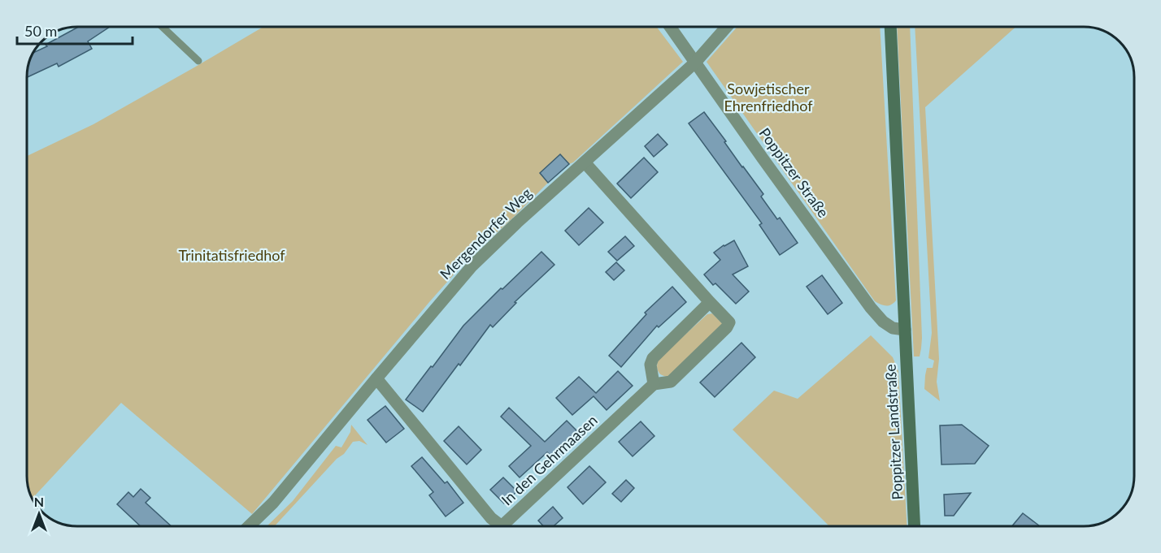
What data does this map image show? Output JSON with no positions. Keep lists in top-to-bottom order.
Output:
{
  "streets": {
    "main road": ["Poppitzer Landstraße"],
    "street": ["Poppitzer Straße", "Mergendorfer Weg", "In den Gehrmaasen"]
  },
  "crossings": [
    ["Poppitzer Straße", "Mergendorfer Weg"],
    ["Poppitzer Straße", "Poppitzer Landstraße"],
    ["Mergendorfer Weg", "In den Gehrmaasen"]
  ],
  "parks": ["Sowjetischer Ehrenfriedhof", "Trinitatisfriedhof"],
  "scale_bar": "50 m",
  "north": "top"
}
